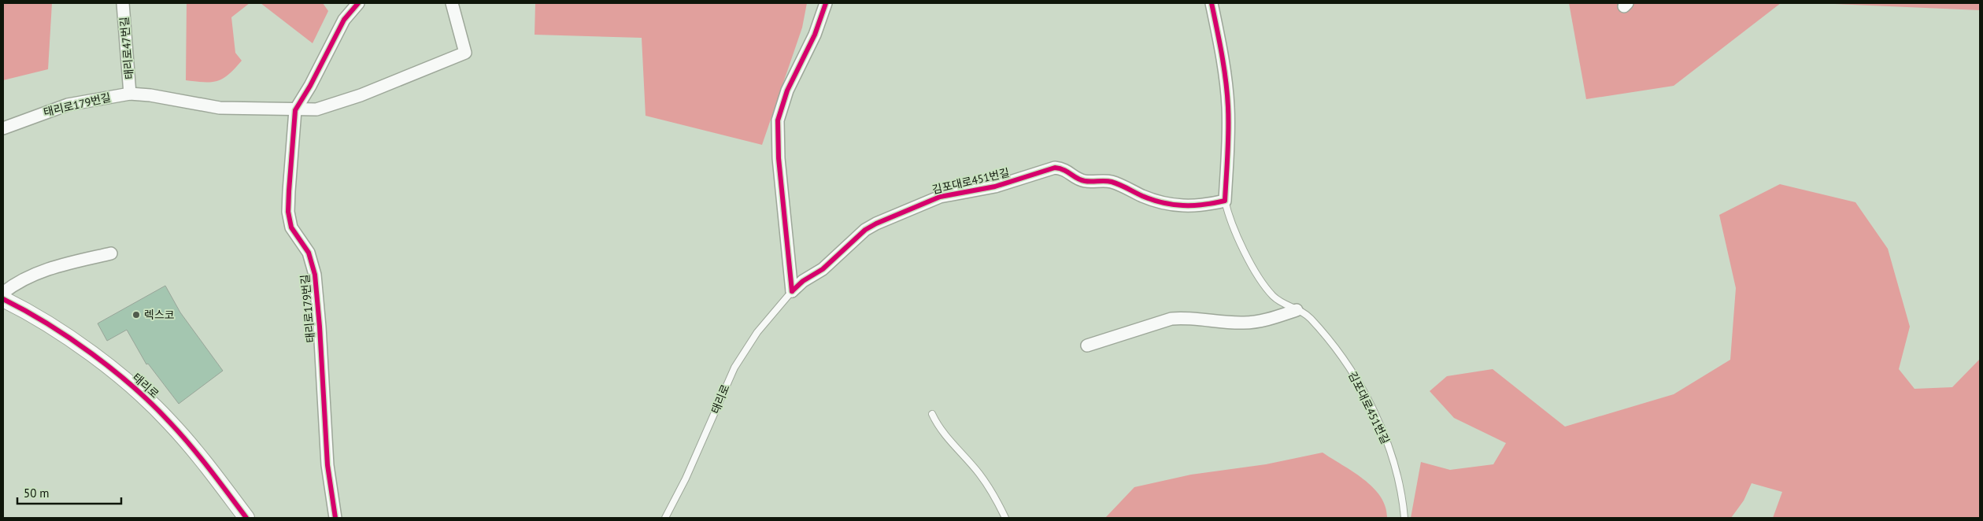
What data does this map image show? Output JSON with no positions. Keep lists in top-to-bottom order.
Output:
{
  "streets": {
    "street": [
      "태리로47번길",
      "태리로179번길",
      "김포대로451번길",
      "태리로"
    ]
  },
  "crossings": [
    ["태리로47번길", "태리로179번길"],
    ["김포대로451번길", "태리로"]
  ],
  "places": ["렉스코"],
  "scale_bar": "50 m"
}
